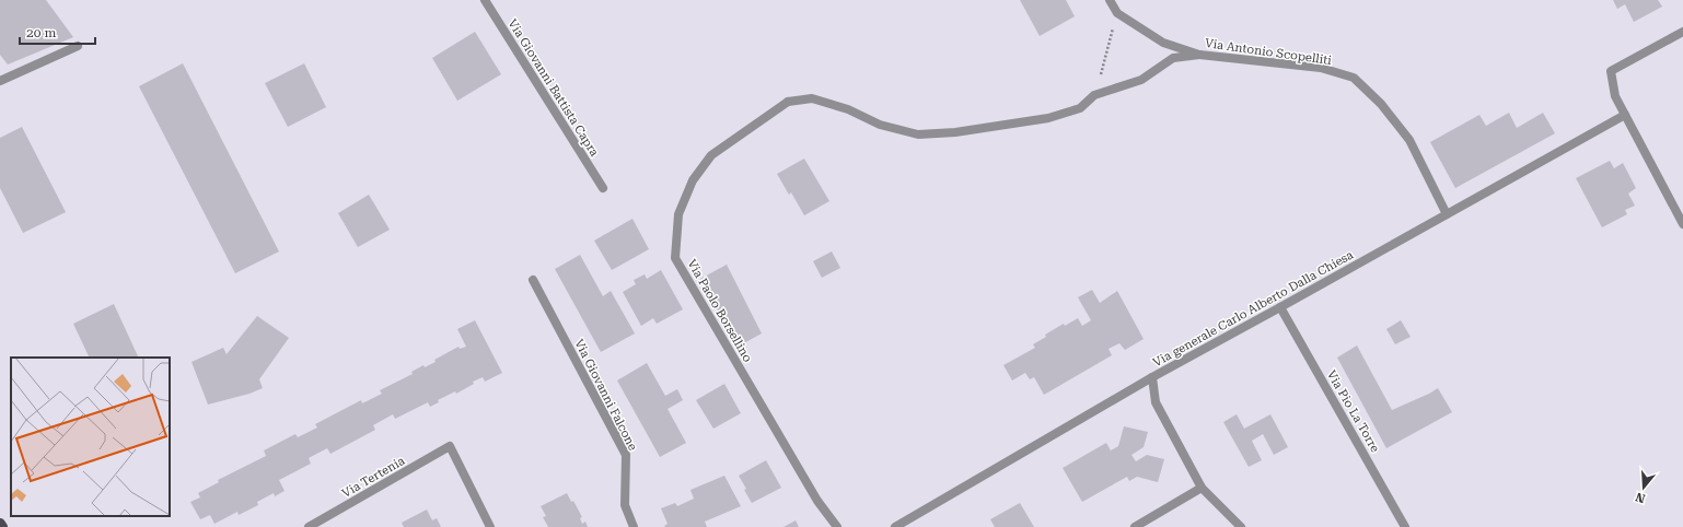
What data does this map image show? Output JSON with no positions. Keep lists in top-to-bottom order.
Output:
{
  "streets": {
    "street": [
      "Via Antonio Scopelliti",
      "Via Giovanni Battista Capra",
      "Via generale Carlo Alberto Dalla Chiesa",
      "Via Paolo Borsellino",
      "Via Giovanni Falcone",
      "Via Pio La Torre",
      "Via Tertenia"
    ]
  },
  "crossings": [
    ["Via Antonio Scopelliti", "Via generale Carlo Alberto Dalla Chiesa"],
    ["Via generale Carlo Alberto Dalla Chiesa", "Via Pio La Torre"]
  ],
  "scale_bar": "20 m",
  "north": "bottom"
}
